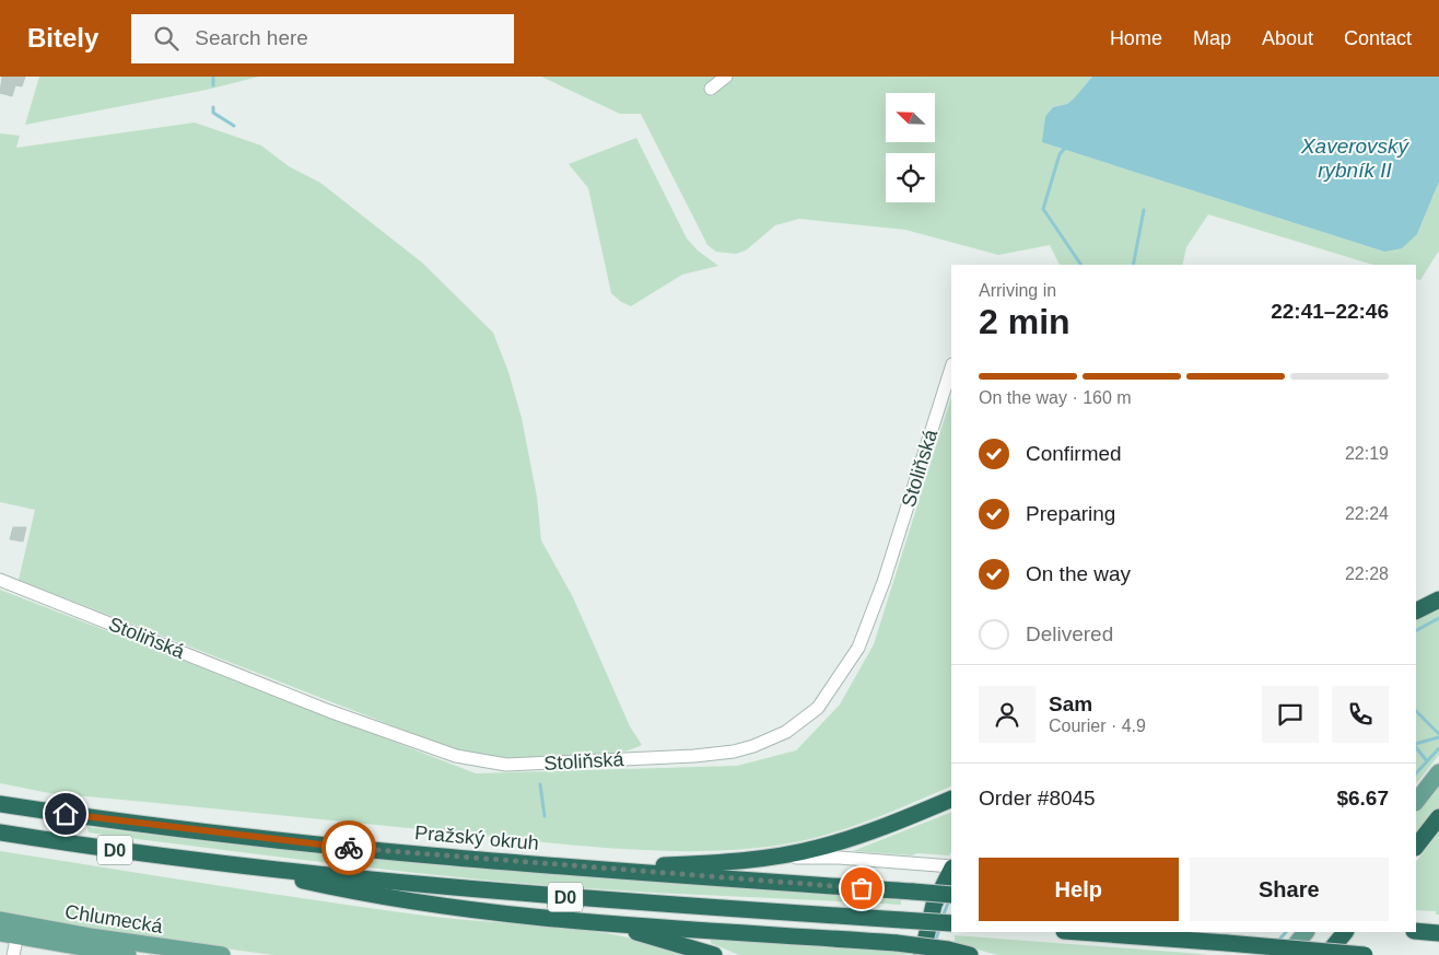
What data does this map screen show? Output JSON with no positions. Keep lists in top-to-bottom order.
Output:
{
  "streets": {
    "highway": ["Pražský okruh", "D0"],
    "main road": ["Chlumecká"],
    "lane": ["Stoliňská"]
  },
  "water": ["Xaverovský rybník II"],
  "north": "top left",
  "page": {
    "header": "Bitely",
    "search": "Search here",
    "nav": [
      "Home",
      "Map",
      "About",
      "Contact"
    ],
    "heading": ["2 min", "Arriving in", "22:41–22:46"],
    "panel": [
      "Sam",
      "Courier · 4.9",
      "Order #8045",
      "$6.67"
    ],
    "bar": "On the way · 160 m",
    "list": [
      ["Confirmed", "22:19"],
      ["Preparing", "22:24"],
      ["On the way", "22:28"],
      "Delivered"
    ],
    "buttons": ["Help", "Share"]
  }
}
